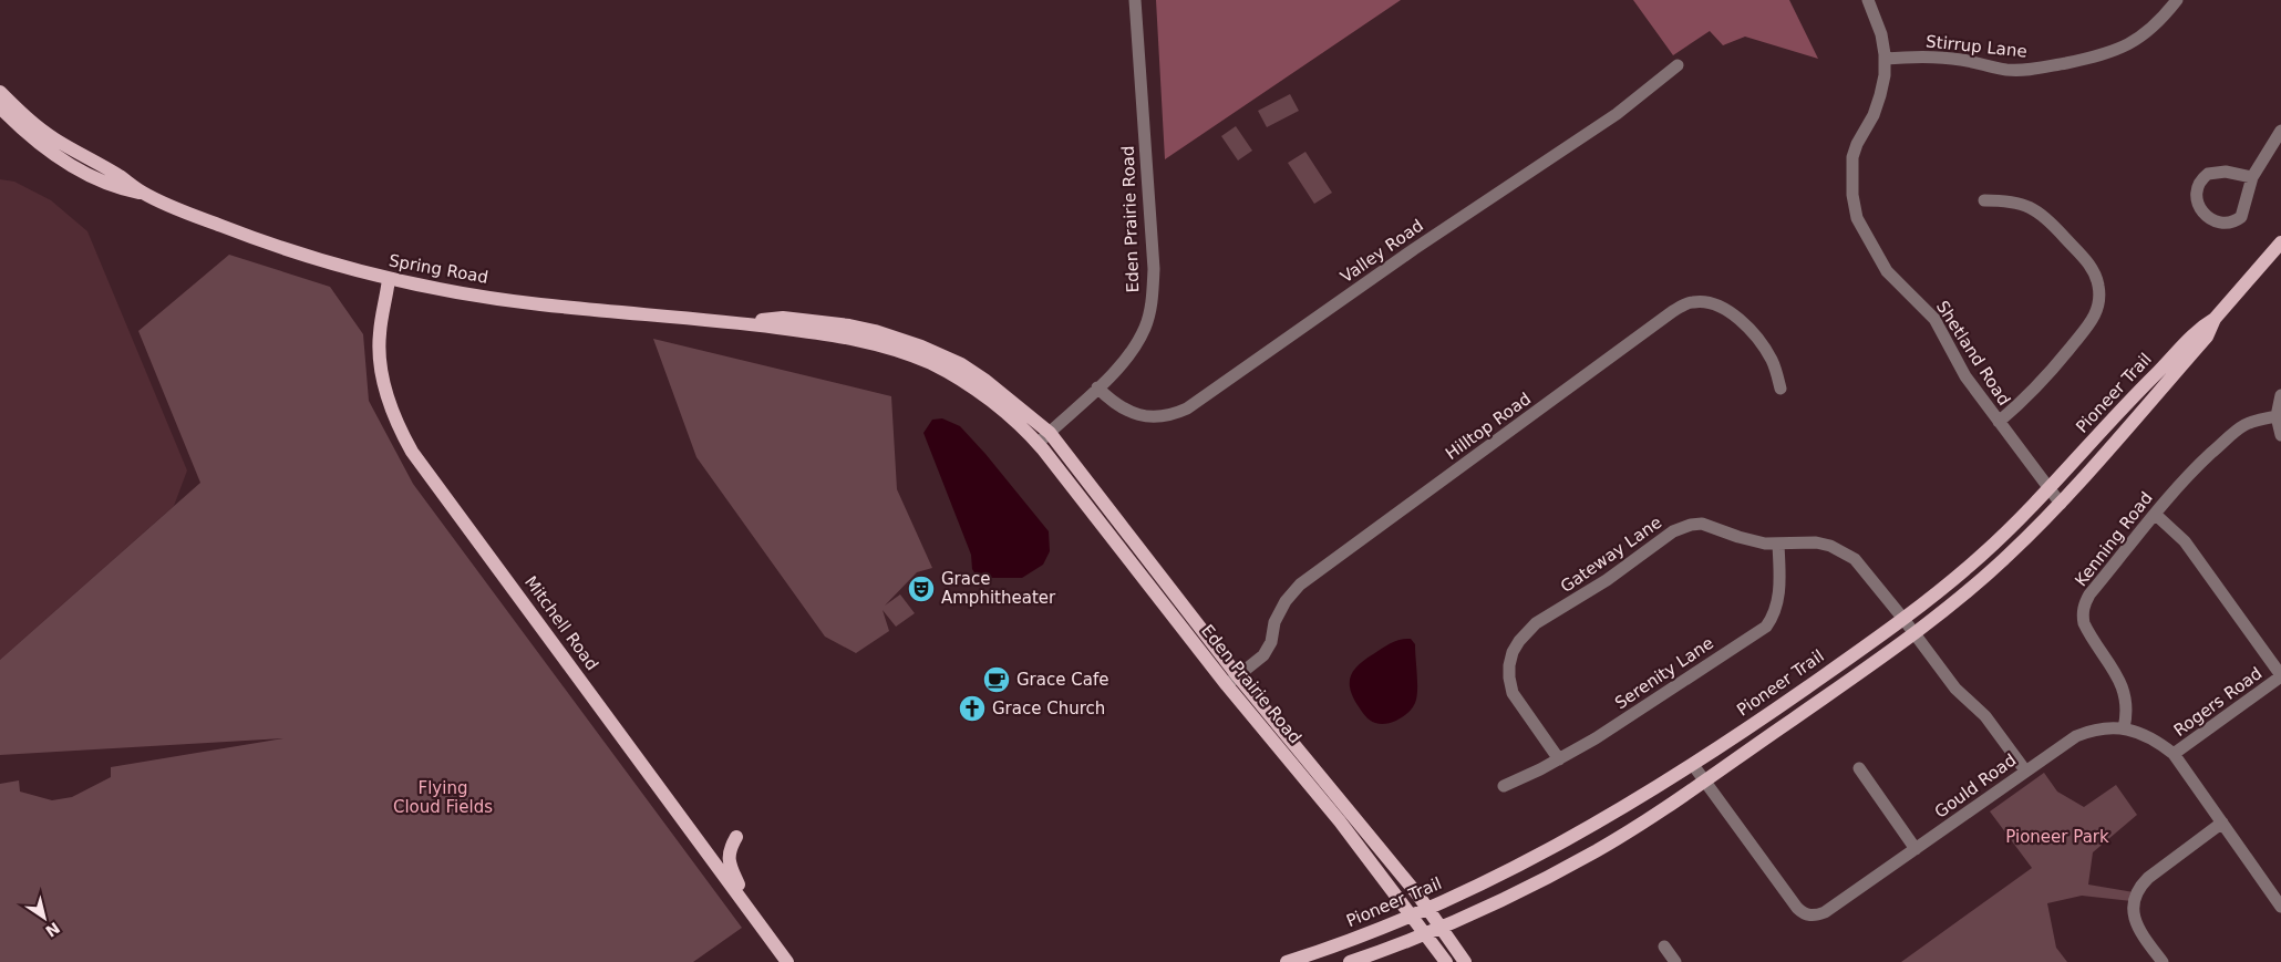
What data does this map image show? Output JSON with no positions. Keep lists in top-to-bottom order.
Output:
{
  "streets": {
    "main road": [
      "Eden Prairie Road",
      "Spring Road",
      "Pioneer Trail",
      "Mitchell Road"
    ],
    "street": [
      "Stirrup Lane",
      "Valley Road",
      "Shetland Road",
      "Hilltop Road",
      "Kenning Road",
      "Gateway Lane",
      "Serenity Lane",
      "Rogers Road",
      "Gould Road"
    ]
  },
  "crossings": [
    ["Stirrup Lane", "Shetland Road"],
    ["Eden Prairie Road", "Valley Road"],
    ["Eden Prairie Road", "Spring Road"],
    ["Eden Prairie Road", "Pioneer Trail"],
    ["Eden Prairie Road", "Hilltop Road"],
    ["Spring Road", "Mitchell Road"],
    ["Shetland Road", "Pioneer Trail"],
    ["Pioneer Trail", "Gateway Lane"],
    ["Pioneer Trail", "Gould Road"],
    ["Kenning Road", "Gould Road"],
    ["Gateway Lane", "Serenity Lane"],
    ["Gateway Lane", "Gould Road"],
    ["Rogers Road", "Gould Road"]
  ],
  "parks": ["Flying Cloud Fields", "Pioneer Park"],
  "places": {
    "theatre": ["Grace Amphitheater"],
    "cafe": ["Grace Cafe"],
    "church": ["Grace Church"]
  },
  "north": "bottom right"
}
